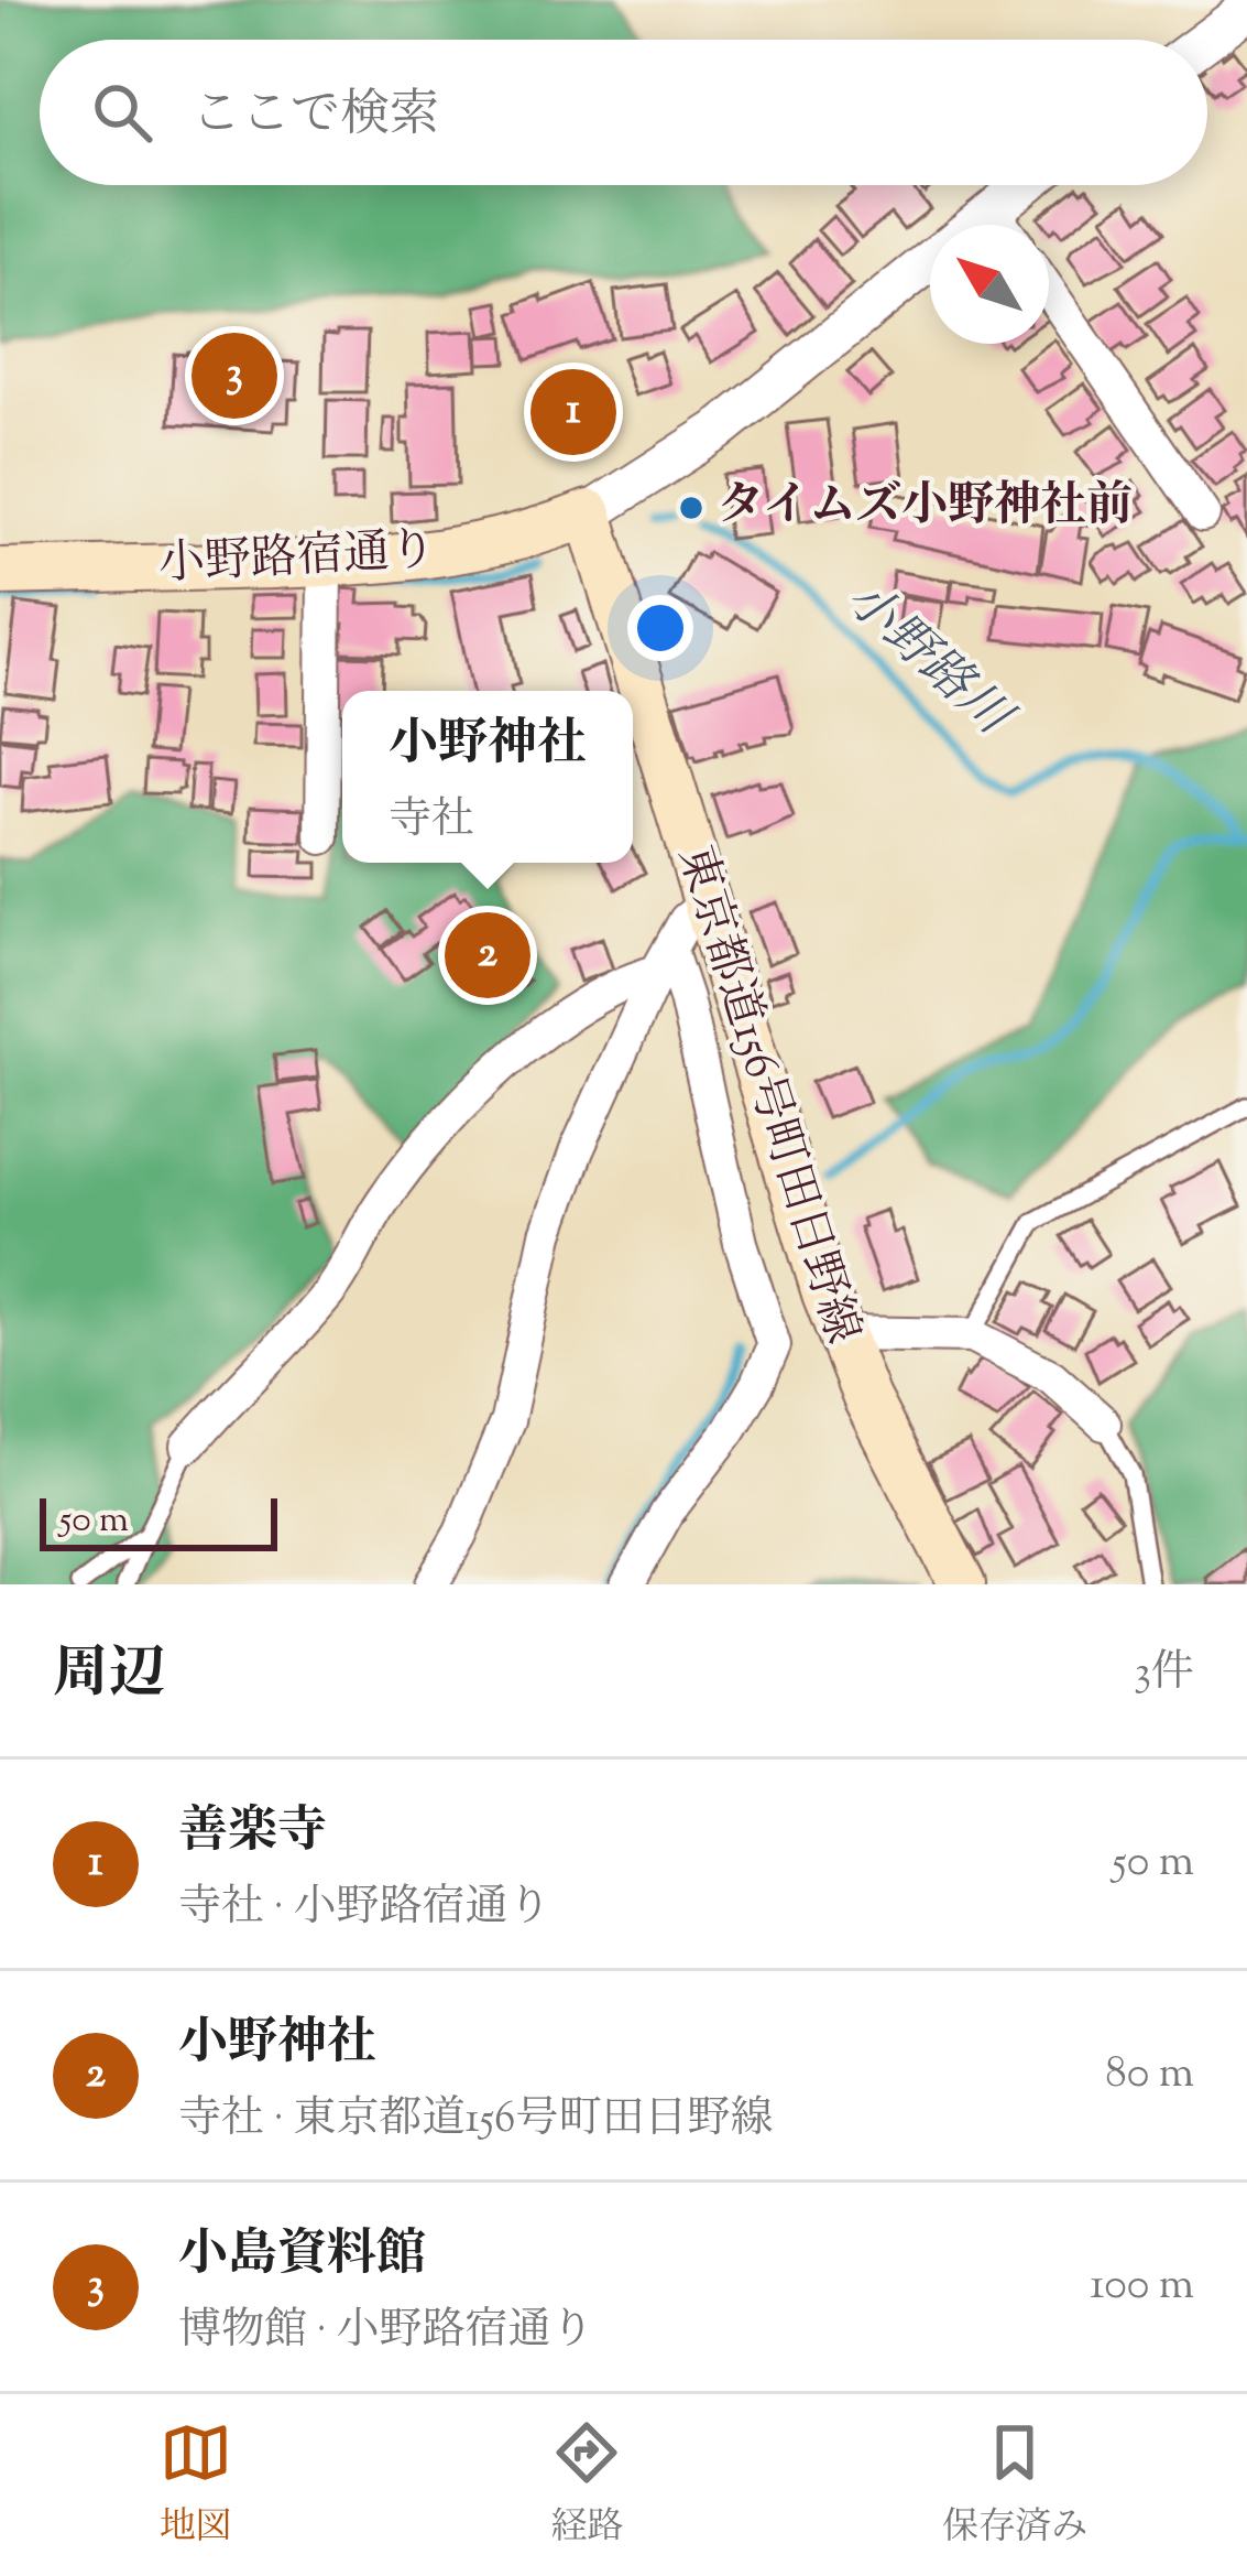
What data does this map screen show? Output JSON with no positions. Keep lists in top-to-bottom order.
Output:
{
  "streets": {
    "main road": ["小野路宿通り", "東京都道156号町田日野線"]
  },
  "crossings": [
    ["小野路宿通り", "東京都道156号町田日野線"]
  ],
  "water": ["小野路川"],
  "places": ["タイムズ小野神社前"],
  "scale_bar": "50 m",
  "north": "top left",
  "page": {
    "search": "ここで検索",
    "pins": ["3", "1", "2"],
    "popup": ["小野神社", "寺社"],
    "scale": "50 m",
    "heading": ["周辺", "3件"],
    "list": [
      {
        "mark": "1",
        "name": "善楽寺",
        "note": "寺社 · 小野路宿通り",
        "value": "50 m"
      },
      {
        "mark": "2",
        "name": "小野神社",
        "note": "寺社 · 東京都道156号町田日野線",
        "value": "80 m"
      },
      {
        "mark": "3",
        "name": "小島資料館",
        "note": "博物館 · 小野路宿通り",
        "value": "100 m"
      }
    ],
    "nav": ["地図", "経路", "保存済み"]
  }
}
